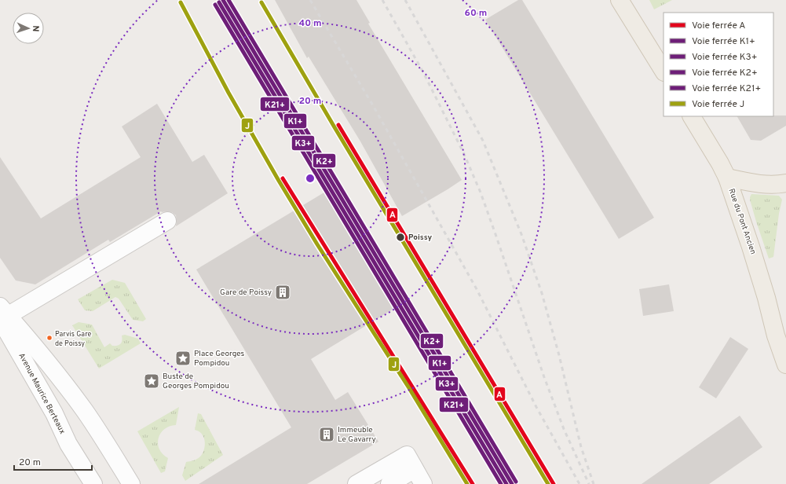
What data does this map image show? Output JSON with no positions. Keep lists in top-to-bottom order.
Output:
{
  "streets": {
    "main road": ["Rue du Pont Ancien"],
    "street": ["Avenue Maurice Berteaux"]
  },
  "places": {
    "other": ["Poissy", "Parvis Gare de Poissy"],
    "building": ["Gare de Poissy", "Immeuble Le Gavarry"],
    "place": ["Place Georges Pompidou", "Buste de Georges Pompidou"]
  },
  "lines": [
    "rail line K1+",
    "rail line K2+",
    "rail line K3+",
    "rail line J",
    "rail line K21+",
    "rail line A"
  ],
  "legend": [
    "Voie ferrée A",
    "Voie ferrée K1+",
    "Voie ferrée K3+",
    "Voie ferrée K2+",
    "Voie ferrée K21+",
    "Voie ferrée J"
  ],
  "scale_bar": "20 m",
  "north": "right",
  "rings": ["60 m", "40 m", "20 m"]
}
